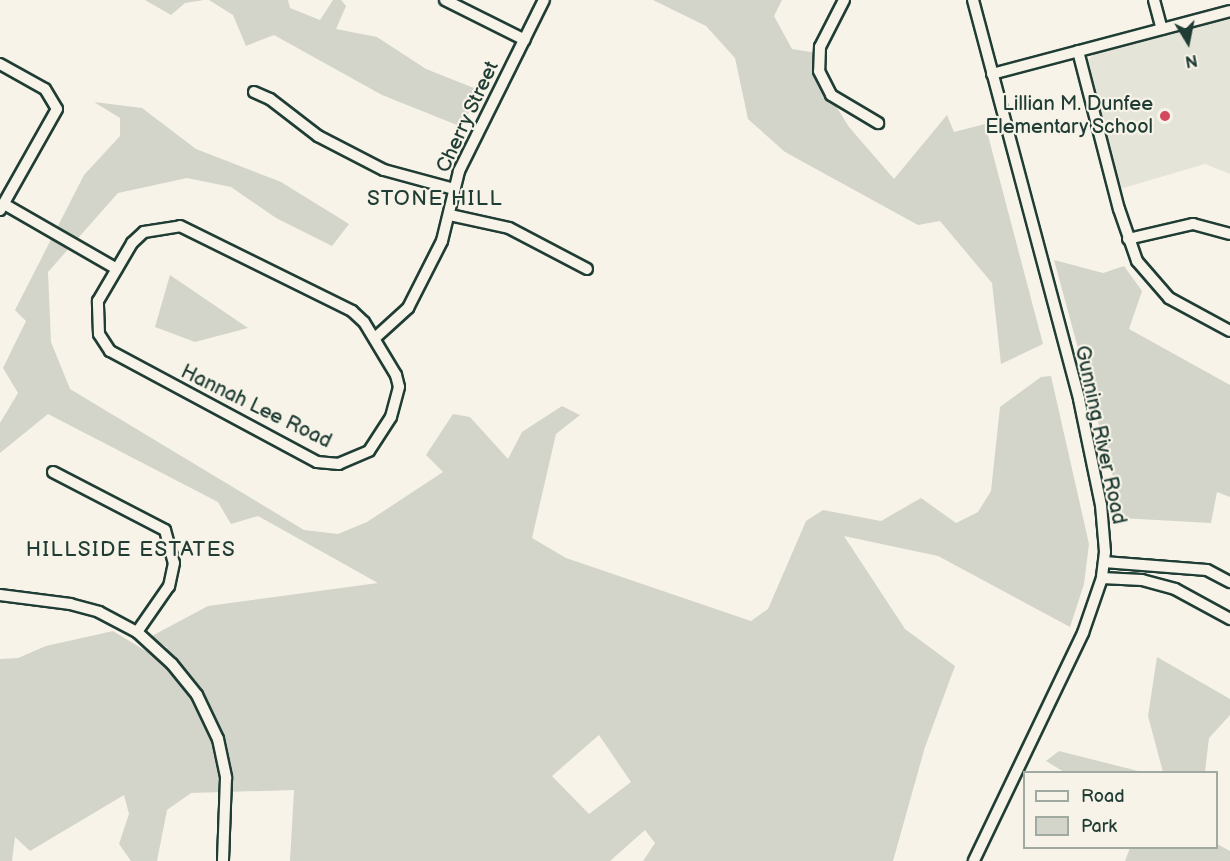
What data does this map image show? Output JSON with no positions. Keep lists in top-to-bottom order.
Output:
{
  "streets": {
    "street": ["Cherry Street", "Hannah Lee Road", "Gunning River Road"]
  },
  "crossings": [
    ["Cherry Street", "Hannah Lee Road"]
  ],
  "districts": ["STONE HILL", "HILLSIDE ESTATES"],
  "places": ["Lillian M. Dunfee Elementary School"],
  "legend": ["Road", "Park"],
  "north": "bottom"
}
